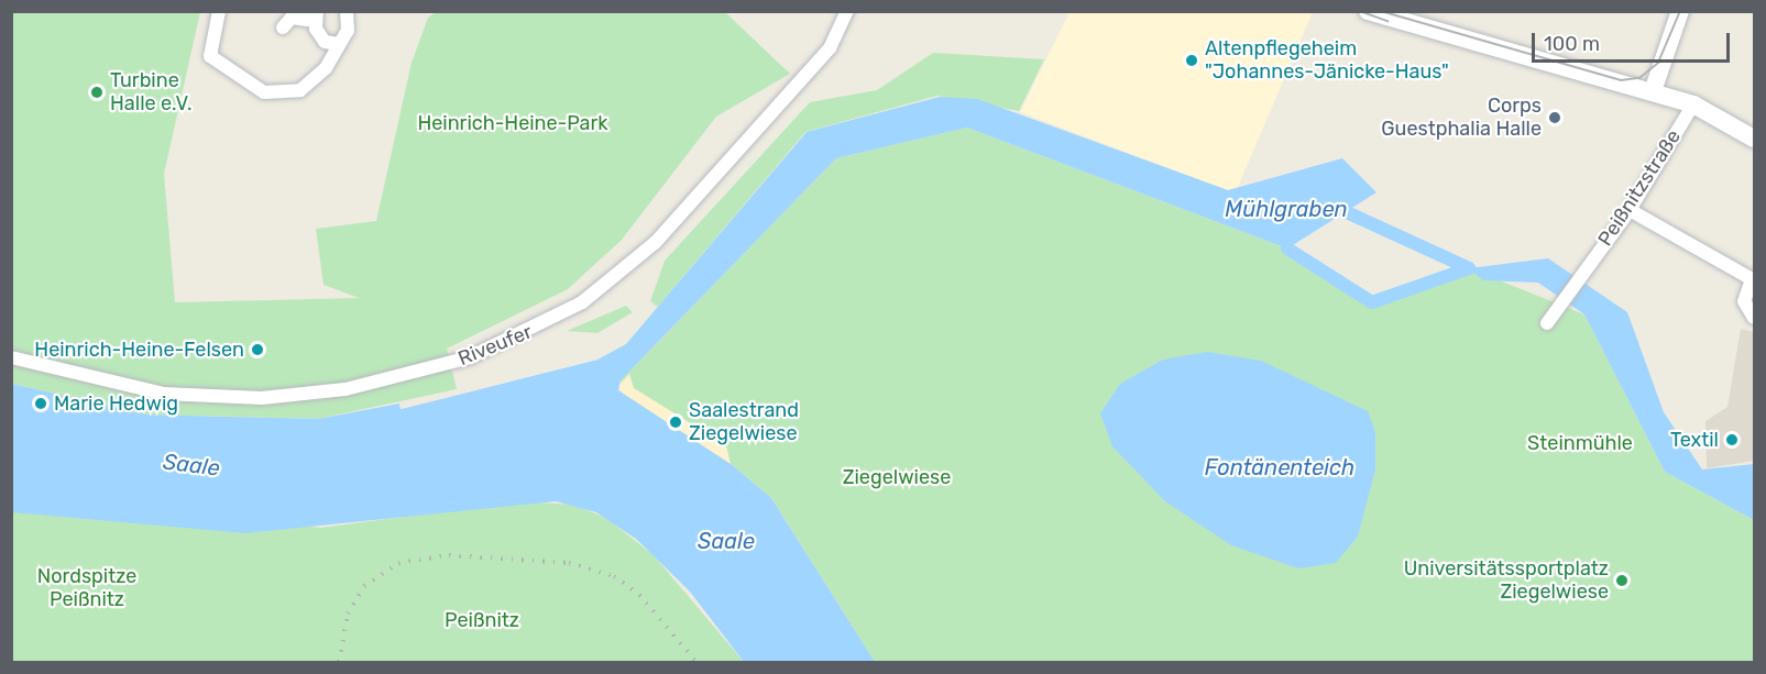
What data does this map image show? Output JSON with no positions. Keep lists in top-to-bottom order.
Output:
{
  "streets": {
    "street": ["Peißnitzstraße", "Riveufer"]
  },
  "water": ["Mühlgraben", "Saale", "Fontänenteich"],
  "parks": [
    "Heinrich-Heine-Park",
    "Steinmühle",
    "Ziegelwiese",
    "Nordspitze Peißnitz",
    "Peißnitz"
  ],
  "places": [
    "Altenpflegeheim \"Johannes-Jänicke-Haus\"",
    "Turbine Halle e.V.",
    "Corps Guestphalia Halle",
    "Heinrich-Heine-Felsen",
    "Marie Hedwig",
    "Saalestrand Ziegelwiese",
    "Textil",
    "Universitätssportplatz Ziegelwiese"
  ],
  "scale_bar": "100 m"
}
